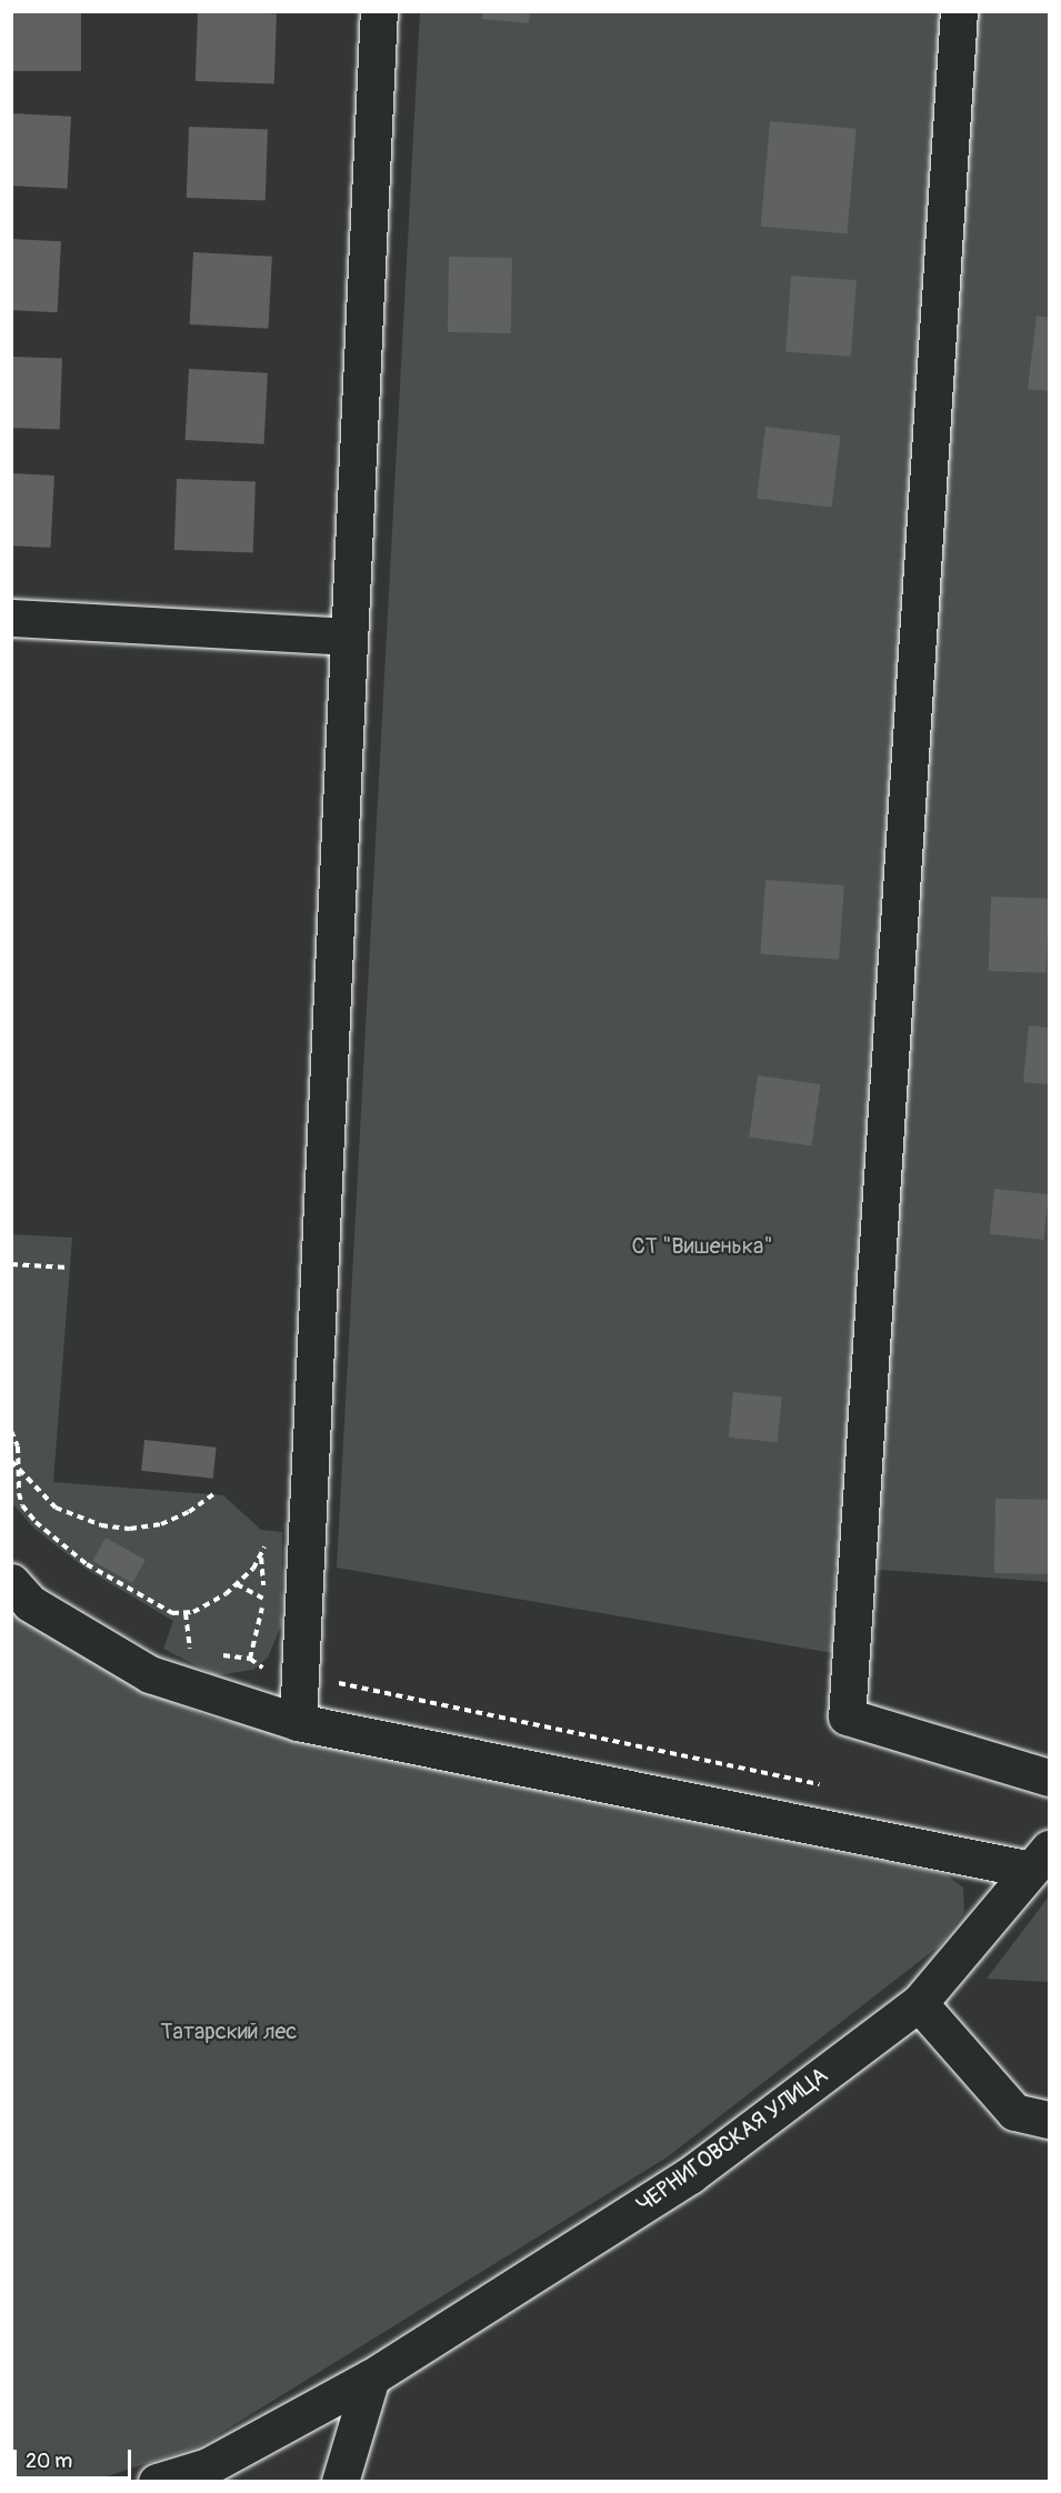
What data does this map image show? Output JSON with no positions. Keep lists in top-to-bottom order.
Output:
{
  "streets": {
    "street": ["ЧЕРНИГОВСКАЯ УЛИЦА"]
  },
  "parks": ["СТ \"Вишенька\"", "Татарский лес"],
  "scale_bar": "20 m"
}
